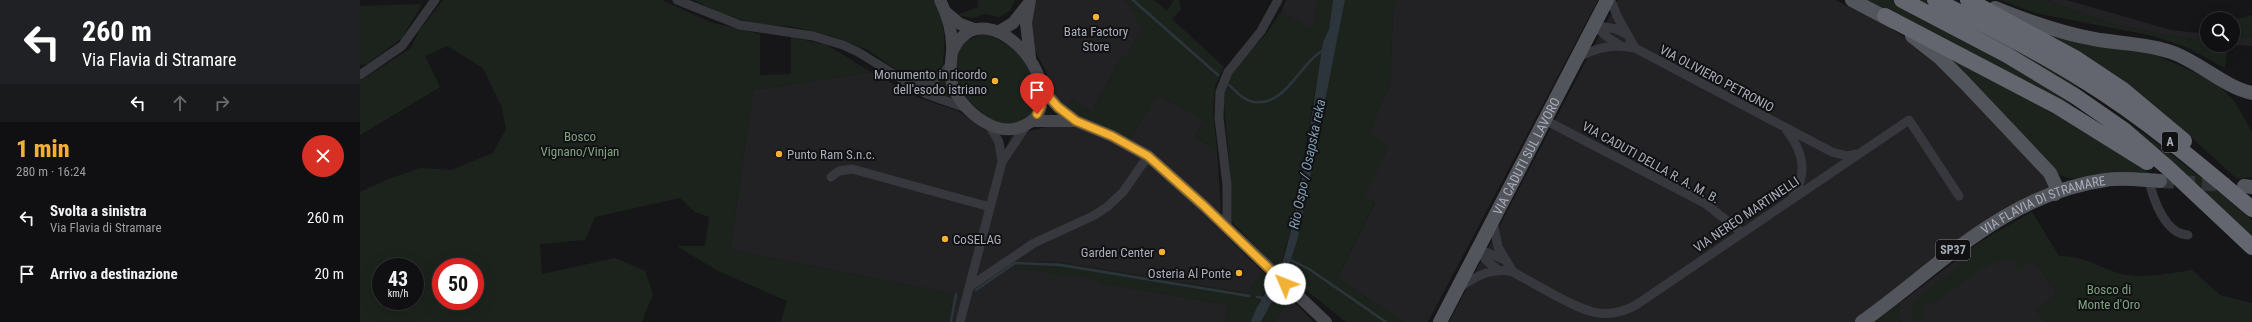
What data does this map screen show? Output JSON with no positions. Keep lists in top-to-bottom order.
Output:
{
  "streets": {
    "highway": ["A"],
    "main road": ["VIA CADUTI SUL LAVORO", "VIA FLAVIA DI STRAMARE", "SP37"],
    "street": ["VIA OLIVIERO PETRONIO", "VIA CADUTI DELLA R. A. M. B.", "VIA NEREO MARTINELLI"]
  },
  "crossings": [
    ["VIA OLIVIERO PETRONIO", "VIA CADUTI SUL LAVORO"],
    ["VIA OLIVIERO PETRONIO", "VIA NEREO MARTINELLI"],
    ["VIA CADUTI SUL LAVORO", "VIA CADUTI DELLA R. A. M. B."],
    ["VIA CADUTI SUL LAVORO", "VIA NEREO MARTINELLI"],
    ["VIA CADUTI DELLA R. A. M. B.", "VIA NEREO MARTINELLI"]
  ],
  "water": ["Rio Ospo / Osapska reka"],
  "parks": ["Bosco Vignano/Vinjan", "Bosco di Monte d'Oro"],
  "places": [
    "Bata Factory Store",
    "Monumento in ricordo dell'esodo istriano",
    "Punto Ram S.n.c.",
    "CoSELAG",
    "Garden Center",
    "Osteria Al Ponte"
  ],
  "page": {
    "turn": ["260 m", "Via Flavia di Stramare"],
    "heading": ["1 min", "280 m · 16:24"],
    "list": [
      {
        "name": "Svolta a sinistra",
        "note": "Via Flavia di Stramare",
        "value": "260 m"
      },
      {
        "name": "Arrivo a destinazione",
        "value": "20 m"
      }
    ],
    "speed": "43 km/h",
    "limit": "50"
  }
}
